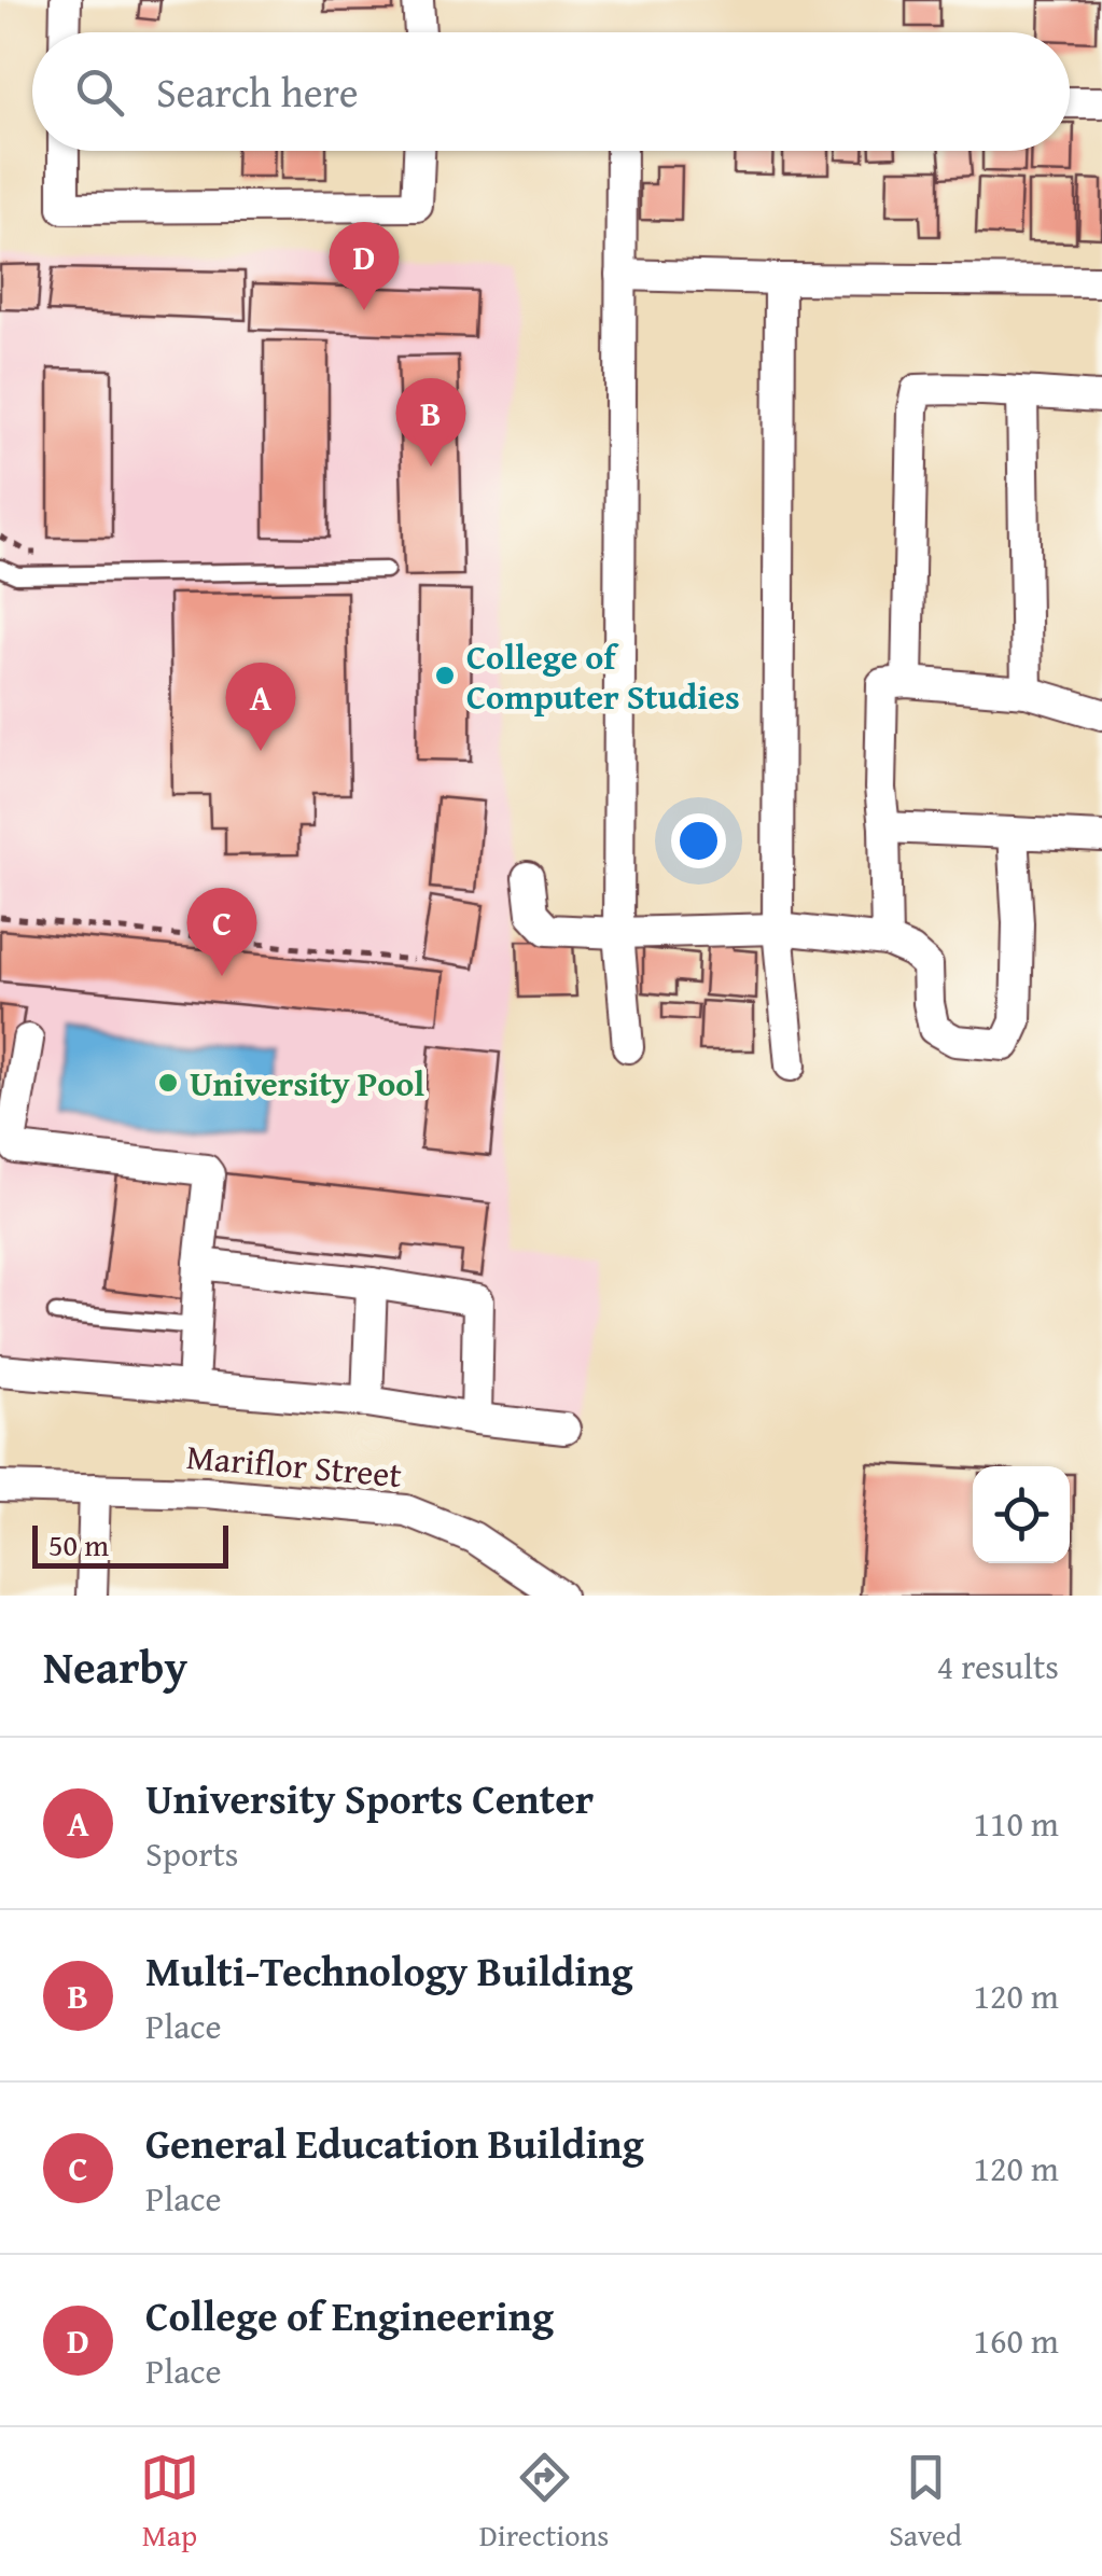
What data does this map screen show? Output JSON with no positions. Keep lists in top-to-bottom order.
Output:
{
  "streets": {
    "street": ["Mariflor Street"]
  },
  "places": ["College of Computer Studies", "University Pool"],
  "scale_bar": "50 m",
  "page": {
    "search": "Search here",
    "pins": [
      "D",
      "B",
      "A",
      "C"
    ],
    "scale": "50 m",
    "heading": ["Nearby", "4 results"],
    "list": [
      {
        "mark": "A",
        "name": "University Sports Center",
        "note": "Sports",
        "value": "110 m"
      },
      {
        "mark": "B",
        "name": "Multi-Technology Building",
        "note": "Place",
        "value": "120 m"
      },
      {
        "mark": "C",
        "name": "General Education Building",
        "note": "Place",
        "value": "120 m"
      },
      {
        "mark": "D",
        "name": "College of Engineering",
        "note": "Place",
        "value": "160 m"
      }
    ],
    "nav": ["Map", "Directions", "Saved"]
  }
}
